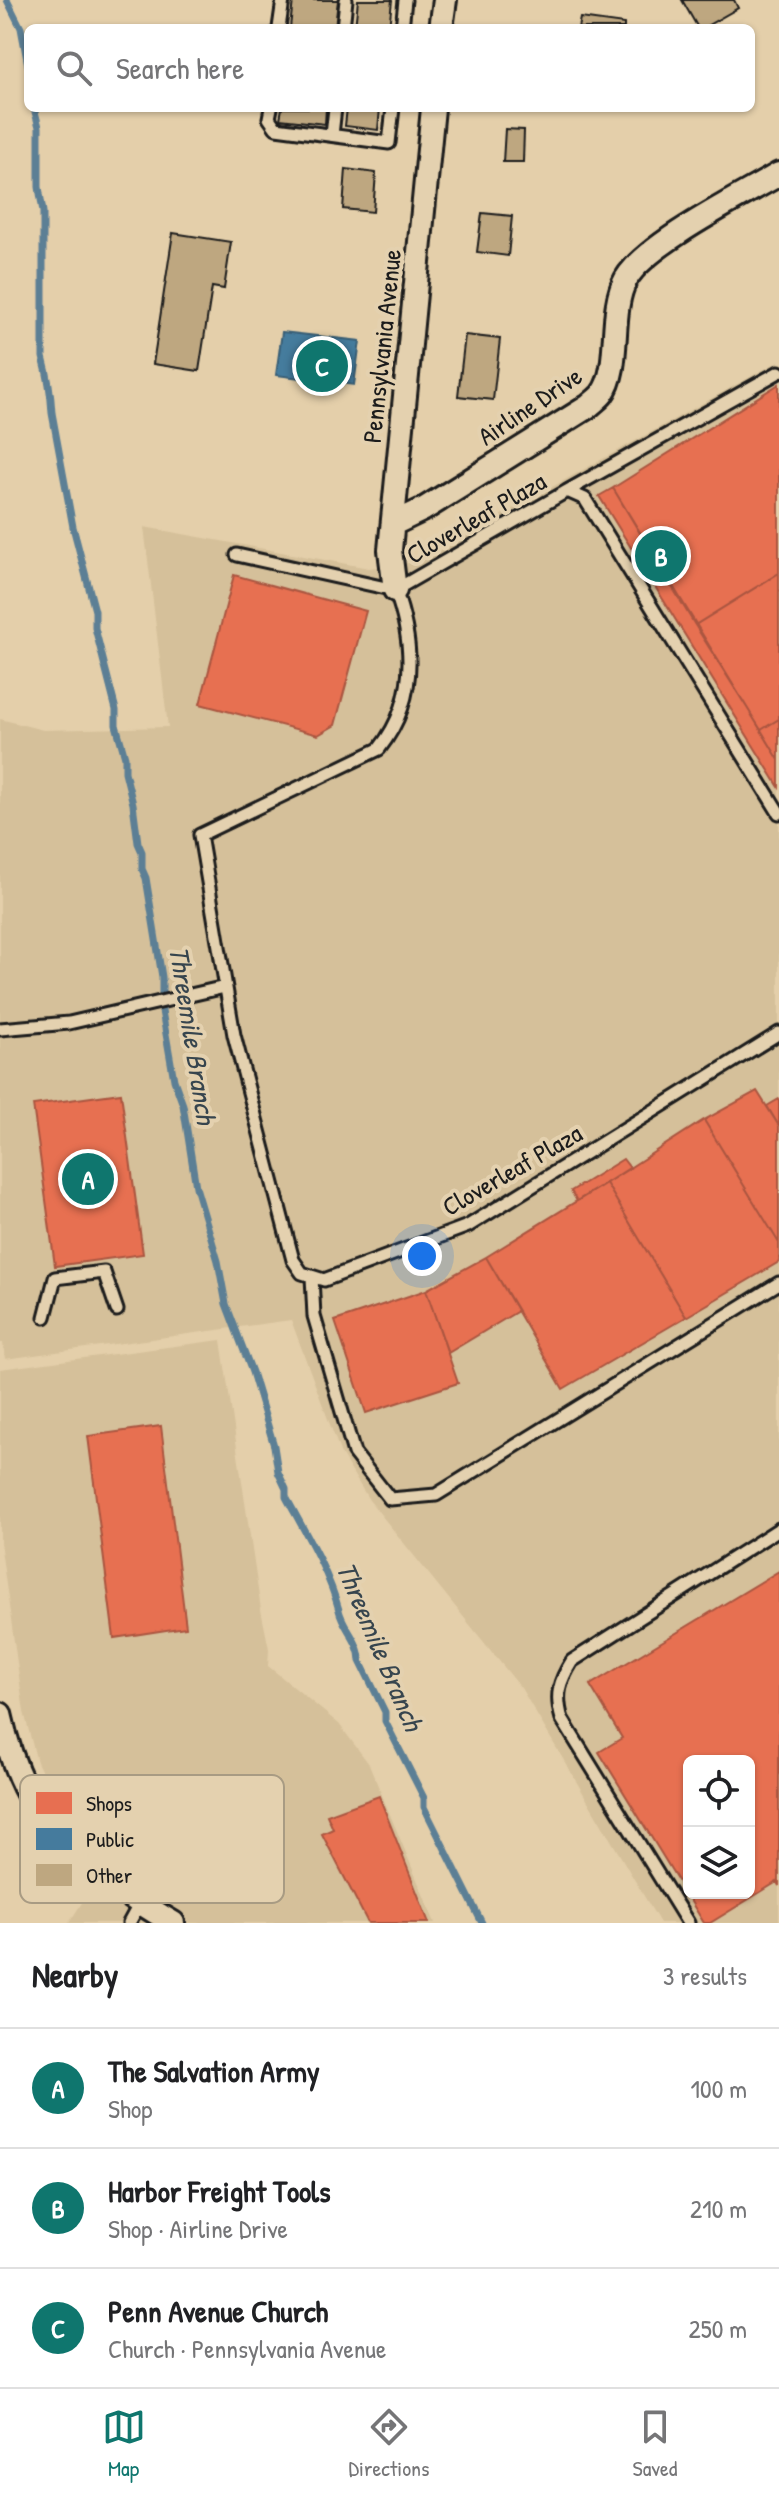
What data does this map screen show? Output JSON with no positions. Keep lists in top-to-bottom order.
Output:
{
  "streets": {
    "street": ["Pennsylvania Avenue", "Airline Drive"],
    "lane": ["Cloverleaf Plaza"]
  },
  "crossings": [
    ["Pennsylvania Avenue", "Airline Drive"],
    ["Pennsylvania Avenue", "Cloverleaf Plaza"]
  ],
  "water": ["Threemile Branch"],
  "legend": ["Shops", "Public", "Other"],
  "page": {
    "search": "Search here",
    "pins": ["C", "B", "A"],
    "heading": ["Nearby", "3 results"],
    "list": [
      {
        "mark": "A",
        "name": "The Salvation Army",
        "note": "Shop",
        "value": "100 m"
      },
      {
        "mark": "B",
        "name": "Harbor Freight Tools",
        "note": "Shop · Airline Drive",
        "value": "210 m"
      },
      {
        "mark": "C",
        "name": "Penn Avenue Church",
        "note": "Church · Pennsylvania Avenue",
        "value": "250 m"
      }
    ],
    "nav": ["Map", "Directions", "Saved"]
  }
}
